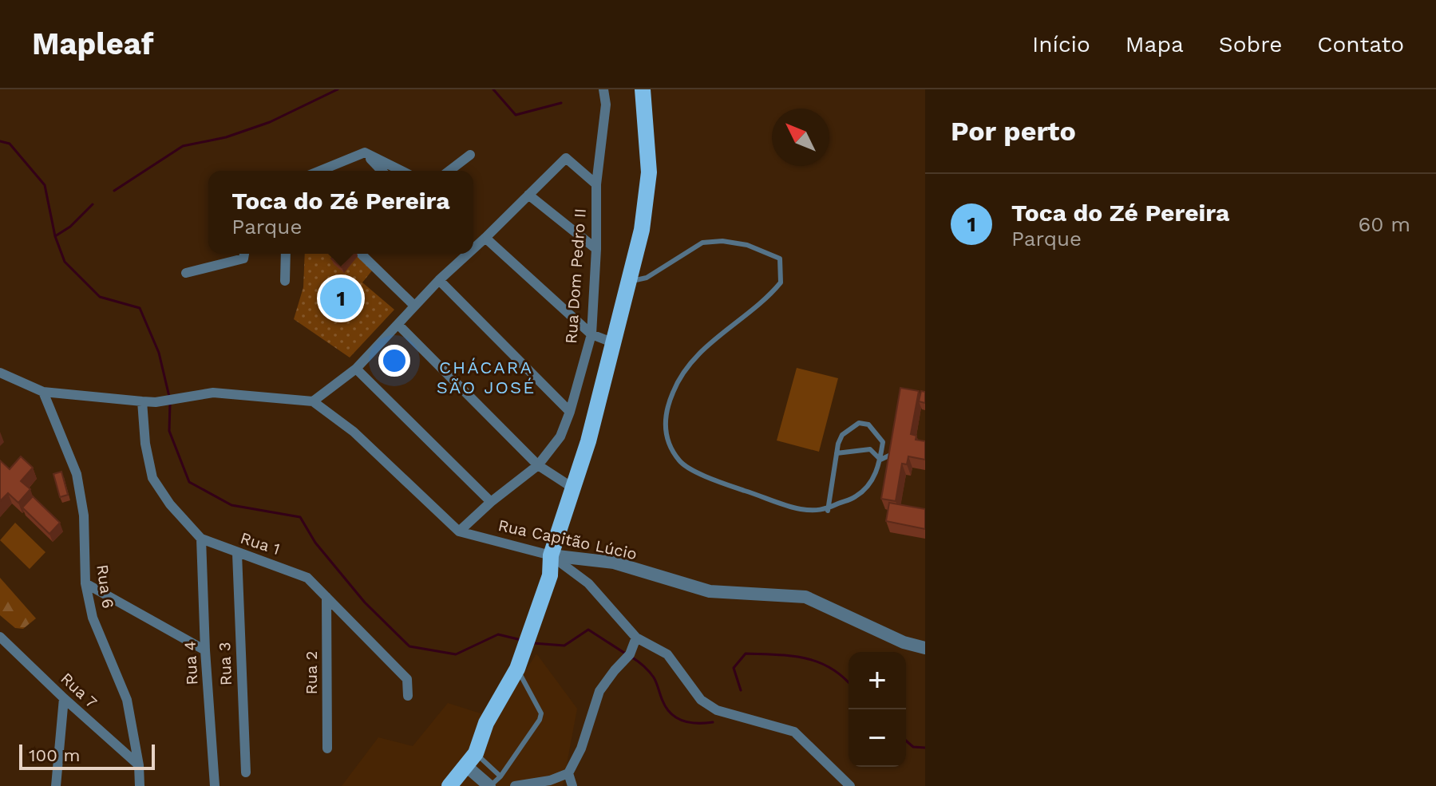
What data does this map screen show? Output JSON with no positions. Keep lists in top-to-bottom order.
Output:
{
  "streets": {
    "street": [
      "Rua Dom Pedro II",
      "Rua Capitão Lúcio",
      "Rua 1",
      "Rua 6",
      "Rua 4",
      "Rua 3",
      "Rua 2",
      "Rua 7"
    ]
  },
  "crossings": [
    ["Rua Dom Pedro II", "Rua Capitão Lúcio"],
    ["Rua 1", "Rua 4"],
    ["Rua 1", "Rua 3"],
    ["Rua 1", "Rua 2"],
    ["Rua 6", "Rua 7"]
  ],
  "districts": ["CHÁCARA SÃO JOSÉ"],
  "scale_bar": "100 m",
  "north": "top left",
  "page": {
    "header": "Mapleaf",
    "nav": [
      "Início",
      "Mapa",
      "Sobre",
      "Contato"
    ],
    "heading": "Por perto",
    "popup": ["Toca do Zé Pereira", "Parque"],
    "list": [
      {
        "mark": "1",
        "name": "Toca do Zé Pereira",
        "note": "Parque",
        "value": "60 m"
      }
    ],
    "pins": "1",
    "map_buttons": ["+", "−"],
    "scale": "100 m"
  }
}
